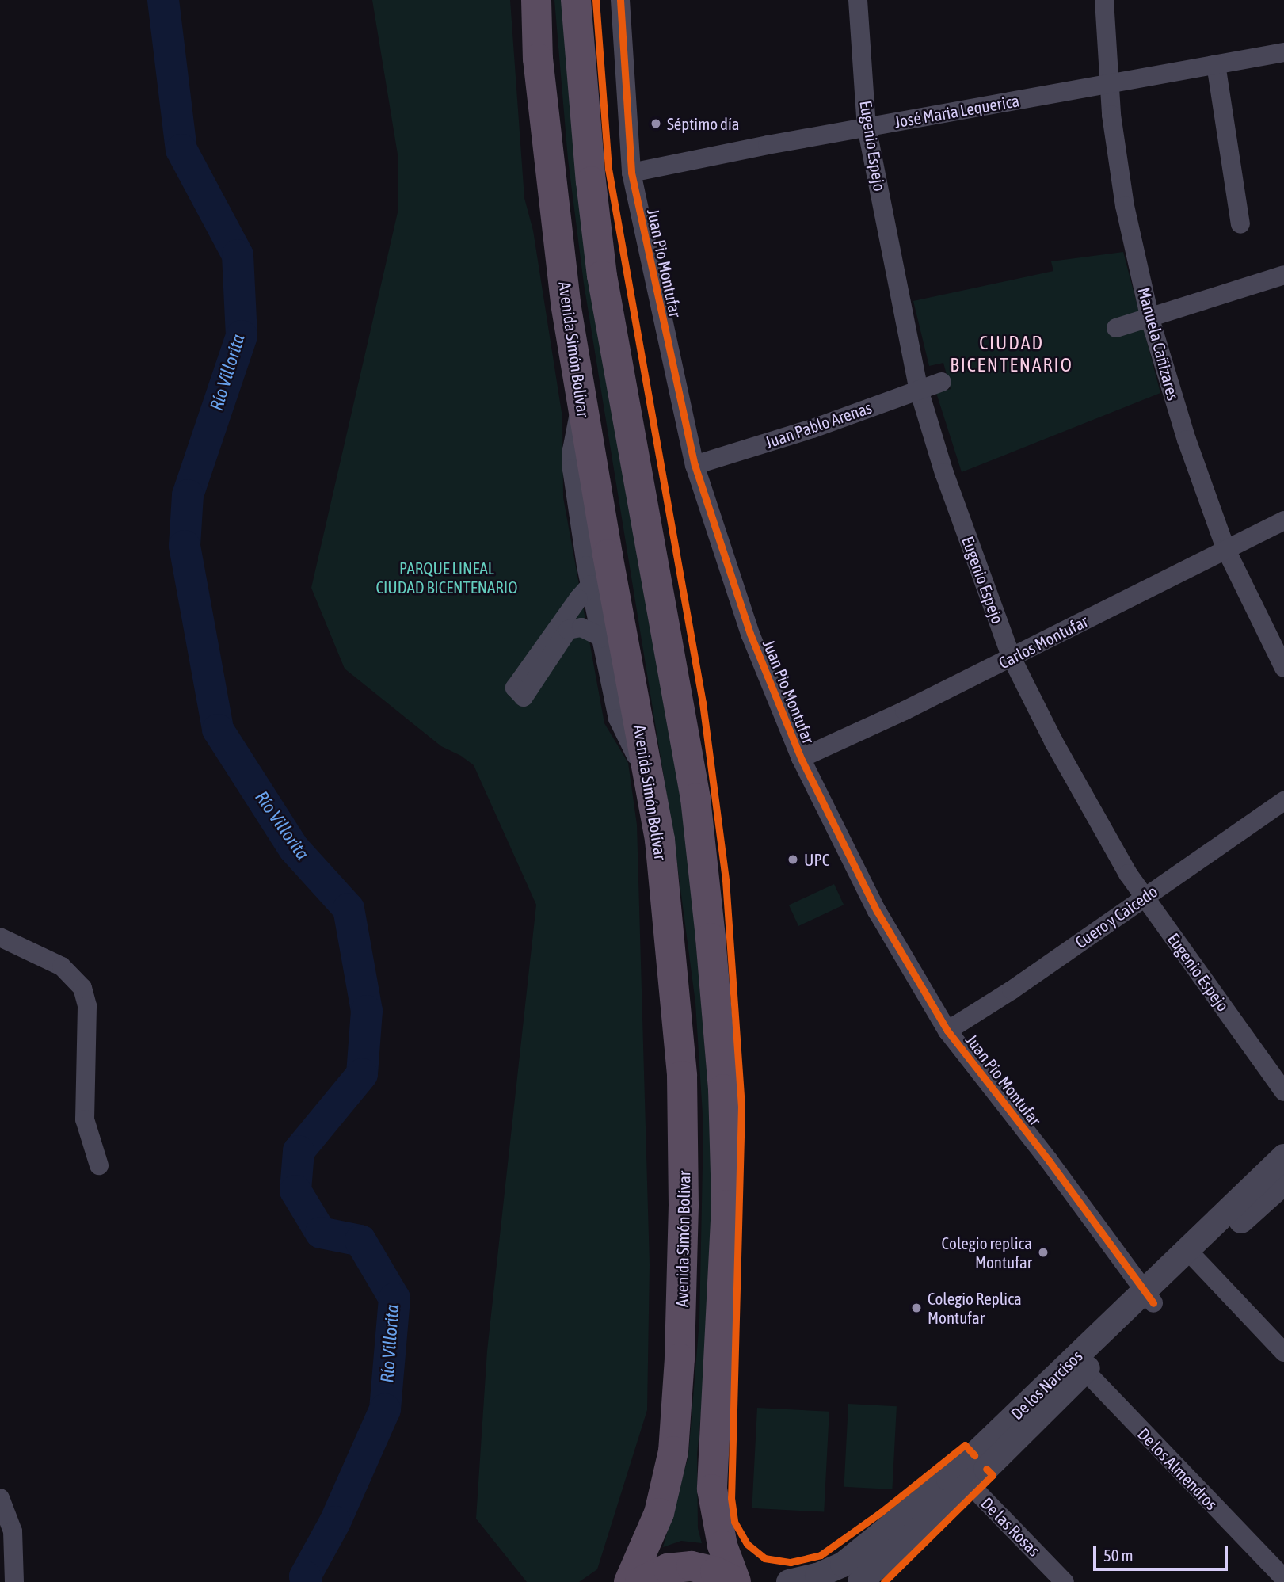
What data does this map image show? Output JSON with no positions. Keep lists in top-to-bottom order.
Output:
{
  "streets": {
    "highway": ["Avenida Simón Bolívar"],
    "street": [
      "José Maria Lequerica",
      "Eugenio Espejo",
      "Juan Pio Montufar",
      "Manuela Cañizares",
      "Juan Pablo Arenas",
      "Carlos Montufar",
      "Cuero y Caicedo",
      "De los Narcisos",
      "De los Almendros",
      "De las Rosas"
    ]
  },
  "crossings": [
    ["José Maria Lequerica", "Eugenio Espejo"],
    ["José Maria Lequerica", "Juan Pio Montufar"],
    ["José Maria Lequerica", "Manuela Cañizares"],
    ["Eugenio Espejo", "Juan Pablo Arenas"],
    ["Eugenio Espejo", "Carlos Montufar"],
    ["Eugenio Espejo", "Cuero y Caicedo"],
    ["Juan Pio Montufar", "Juan Pablo Arenas"],
    ["Juan Pio Montufar", "Carlos Montufar"],
    ["Juan Pio Montufar", "Cuero y Caicedo"],
    ["Juan Pio Montufar", "De los Narcisos"],
    ["Manuela Cañizares", "Carlos Montufar"],
    ["De los Narcisos", "De los Almendros"],
    ["De los Narcisos", "De las Rosas"]
  ],
  "districts": ["CIUDAD BICENTENARIO"],
  "water": ["Río Villorita"],
  "parks": ["PARQUE LINEAL CIUDAD BICENTENARIO"],
  "places": [
    "Séptimo día",
    "UPC",
    "Colegio replica Montufar",
    "Colegio Replica Montufar"
  ],
  "scale_bar": "50 m"
}
